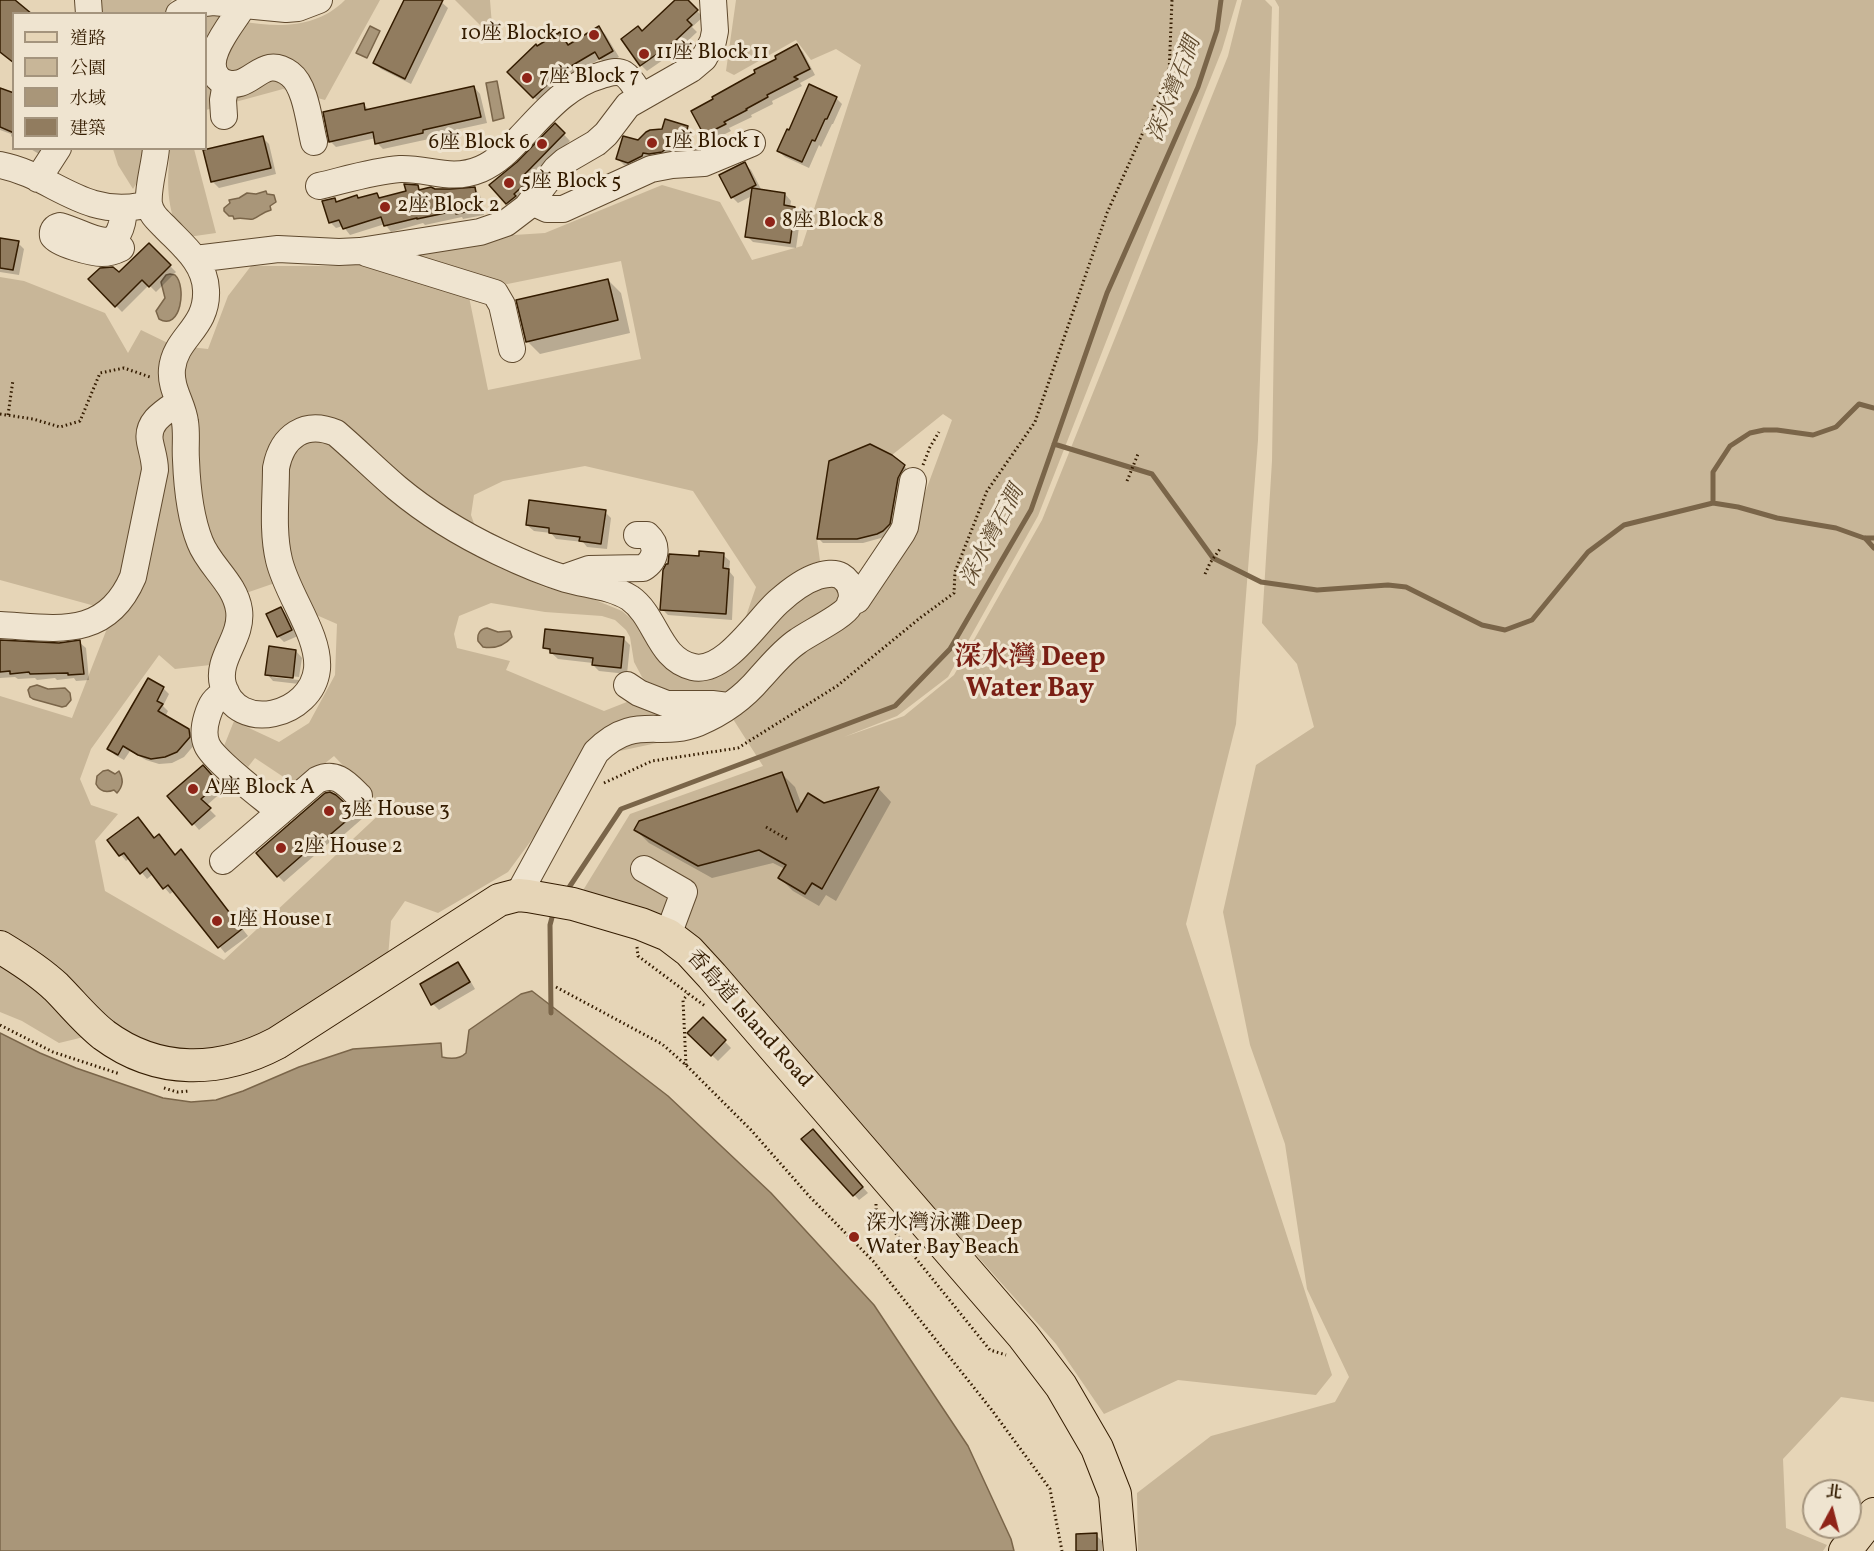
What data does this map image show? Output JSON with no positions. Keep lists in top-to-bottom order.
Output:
{
  "streets": {
    "main road": ["香島道 Island Road"]
  },
  "districts": ["深水灣 Deep Water Bay"],
  "water": ["深水灣石澗"],
  "places": [
    "10座 Block 10",
    "11座 Block 11",
    "7座 Block 7",
    "1座 Block 1",
    "6座 Block 6",
    "5座 Block 5",
    "2座 Block 2",
    "8座 Block 8",
    "A座 Block A",
    "3座 House 3",
    "2座 House 2",
    "1座 House 1",
    "深水灣泳灘 Deep Water Bay Beach"
  ],
  "legend": [
    "道路",
    "公園",
    "水域",
    "建築"
  ],
  "north": "top"
}
